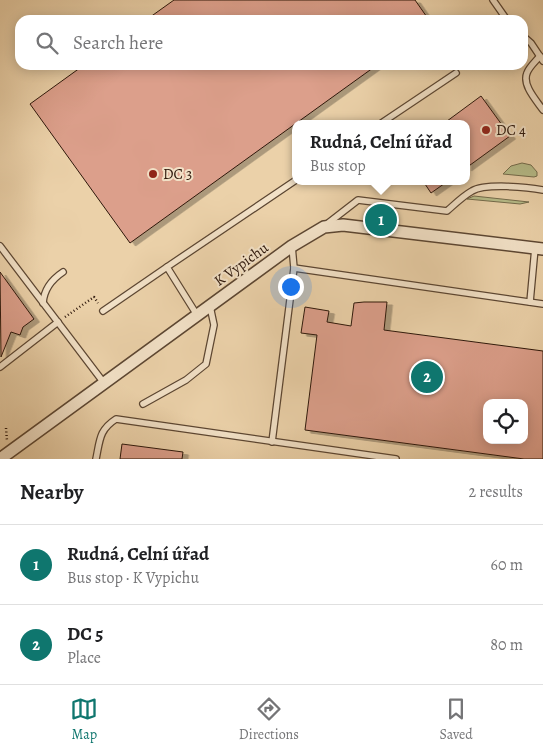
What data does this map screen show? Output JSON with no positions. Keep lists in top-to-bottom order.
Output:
{
  "streets": {
    "street": ["K Vypichu"]
  },
  "places": ["DC 4", "DC 3"],
  "page": {
    "search": "Search here",
    "popup": ["Rudná, Celní úřad", "Bus stop"],
    "pins": ["1", "2"],
    "heading": ["Nearby", "2 results"],
    "list": [
      {
        "mark": "1",
        "name": "Rudná, Celní úřad",
        "note": "Bus stop · K Vypichu",
        "value": "60 m"
      },
      {
        "mark": "2",
        "name": "DC 5",
        "note": "Place",
        "value": "80 m"
      }
    ],
    "nav": ["Map", "Directions", "Saved"]
  }
}
